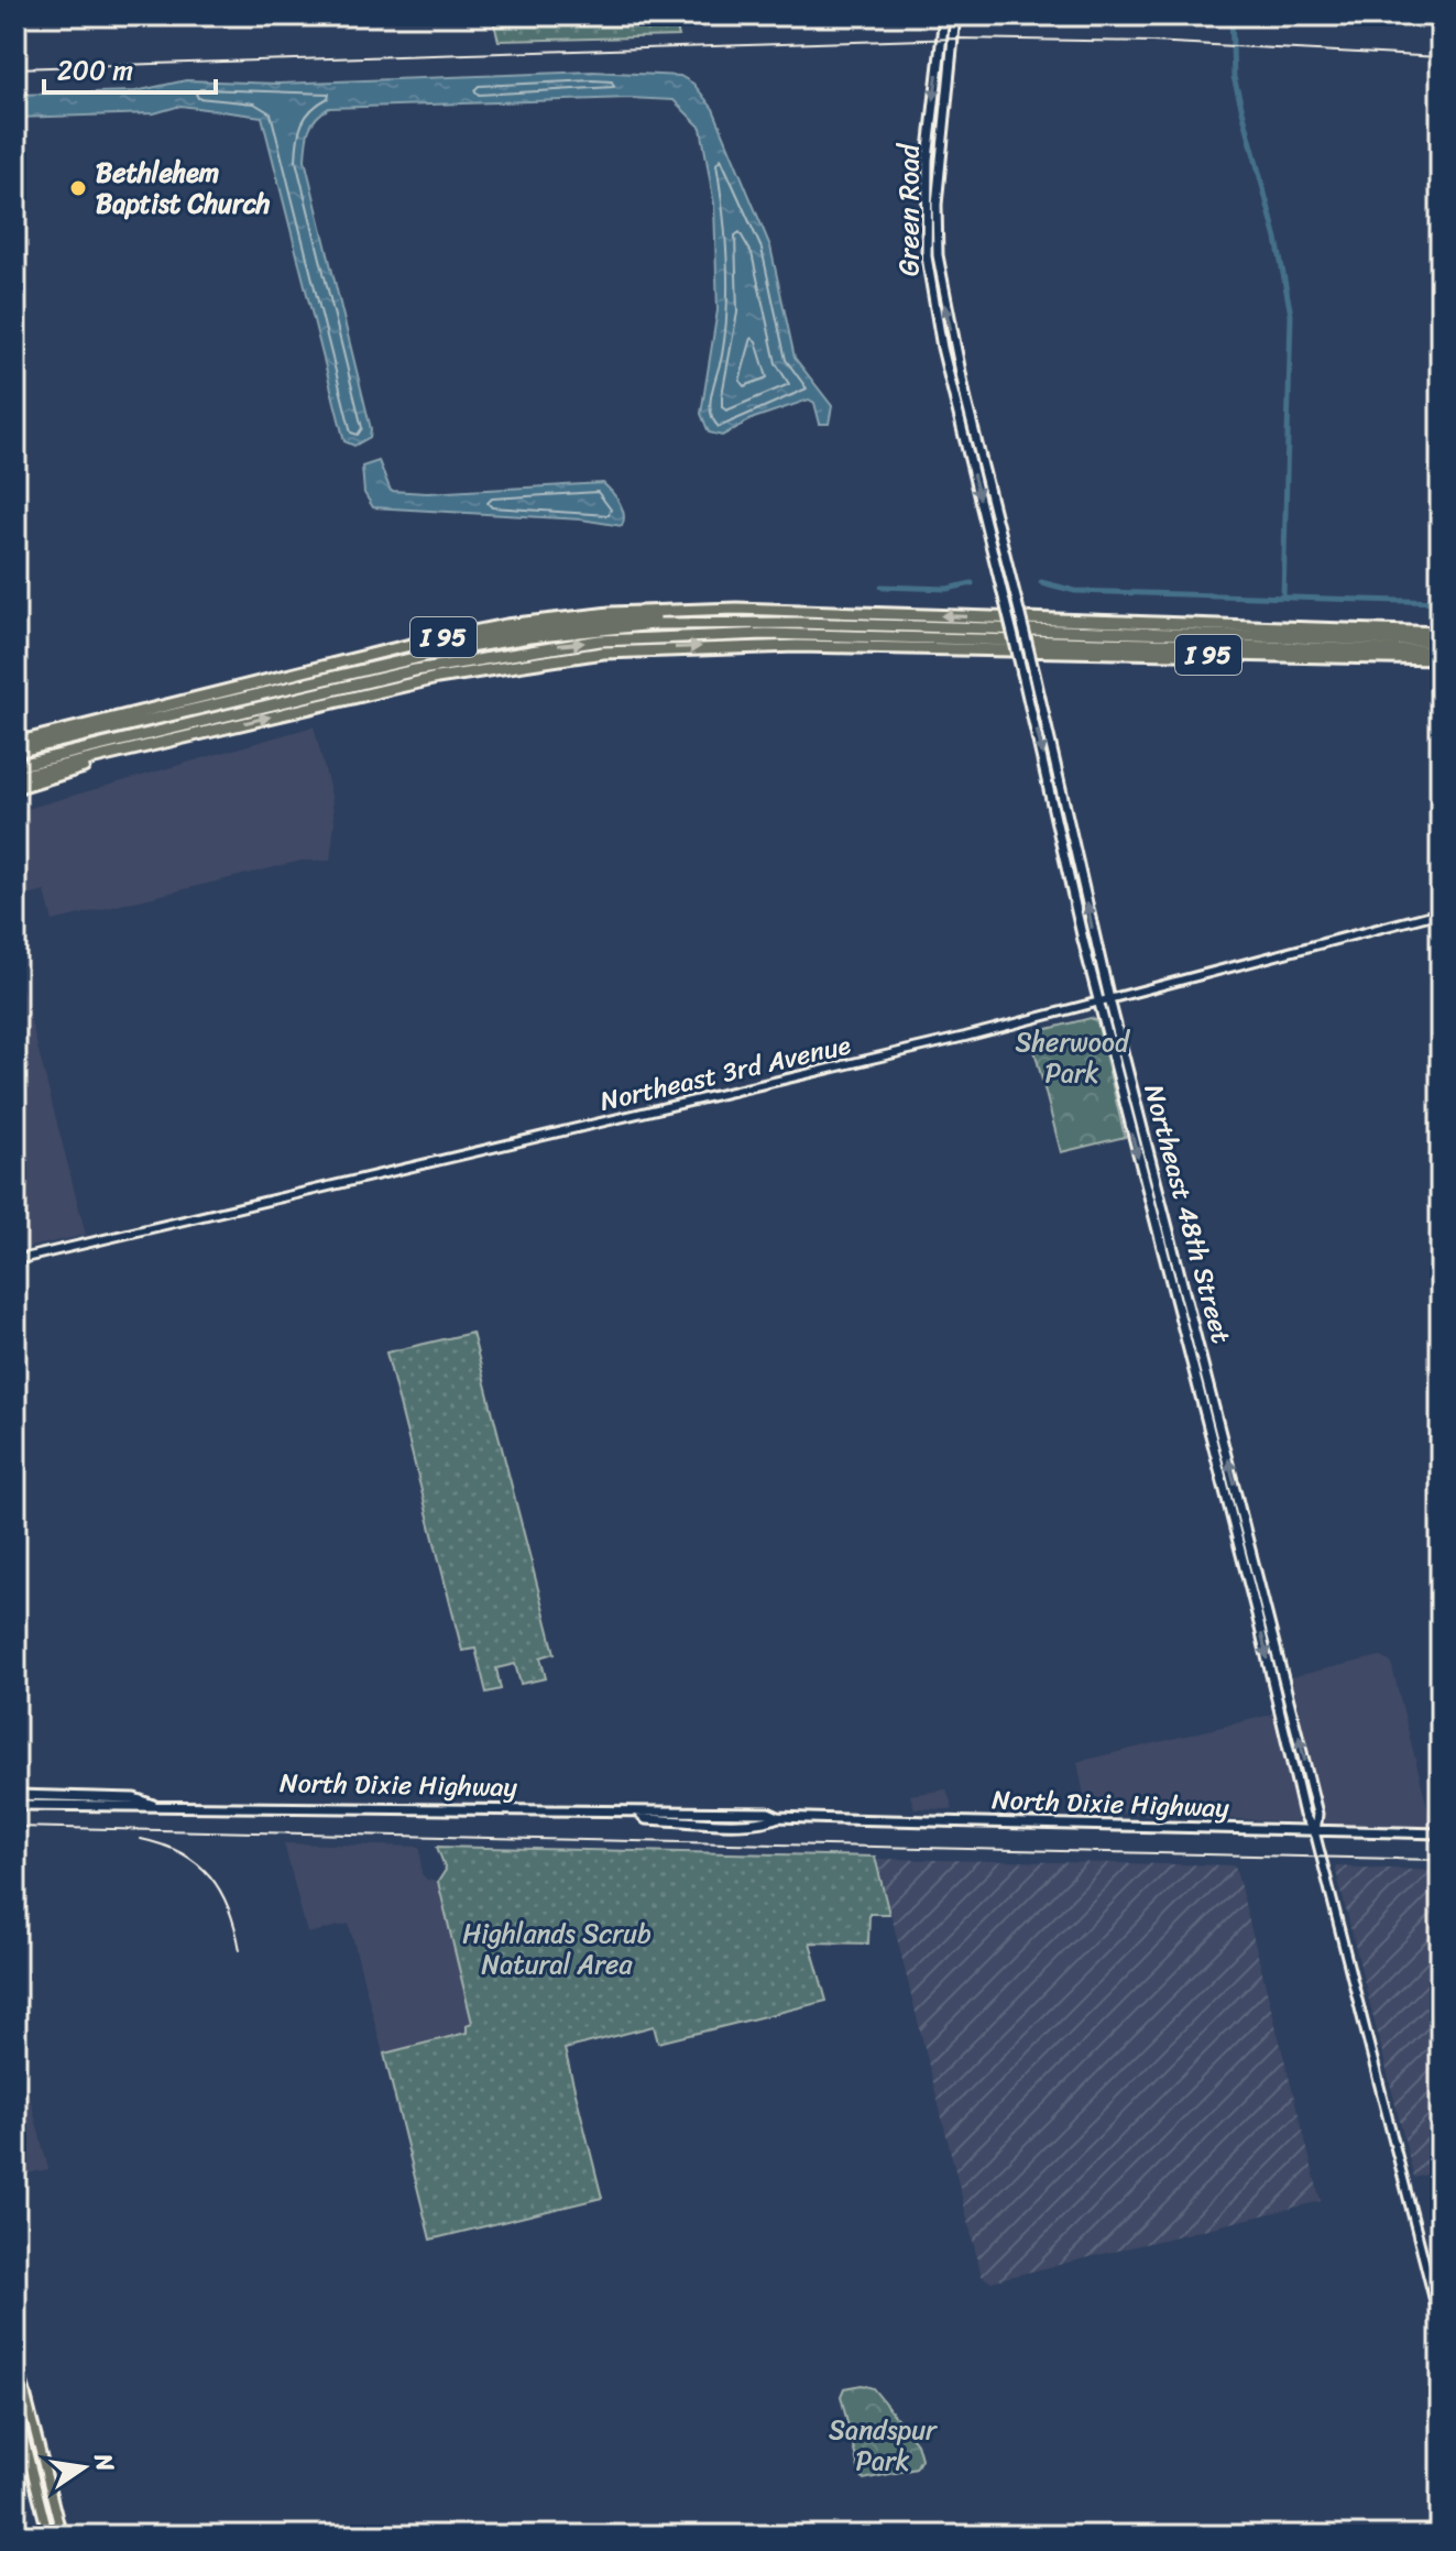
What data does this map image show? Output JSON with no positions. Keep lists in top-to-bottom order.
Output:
{
  "streets": {
    "highway": ["I 95"],
    "main road": ["Green Road", "Northeast 48th Street", "North Dixie Highway"],
    "street": ["Northeast 3rd Avenue"]
  },
  "crossings": [
    ["Green Road", "Northeast 48th Street"],
    ["Northeast 3rd Avenue", "Northeast 48th Street"],
    ["Northeast 48th Street", "North Dixie Highway"]
  ],
  "parks": ["Sherwood Park", "Highlands Scrub Natural Area", "Sandspur Park"],
  "places": ["Bethlehem Baptist Church"],
  "scale_bar": "200 m",
  "north": "right"
}
